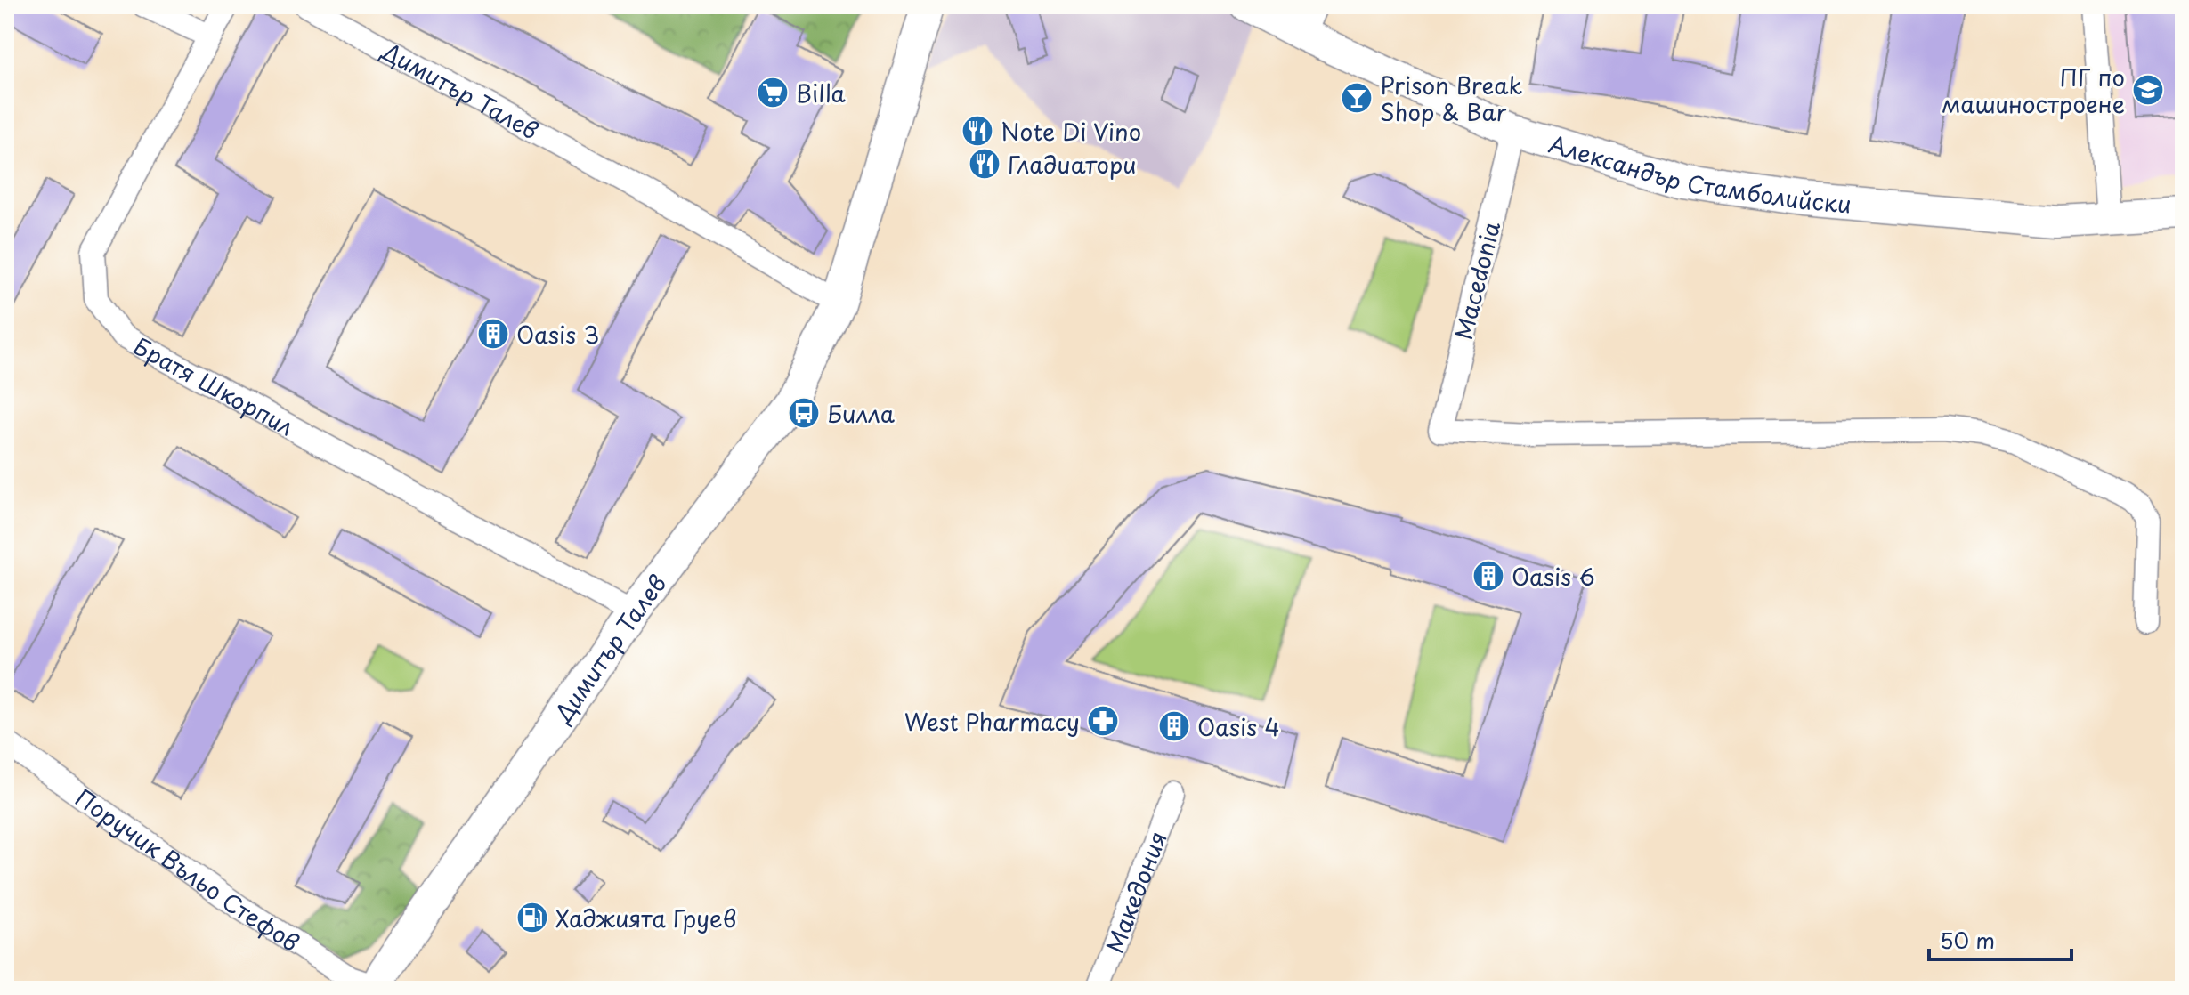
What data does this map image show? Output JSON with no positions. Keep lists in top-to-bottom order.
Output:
{
  "streets": {
    "street": [
      "Димитър Талев",
      "Александър Стамболийски",
      "Macedonia",
      "Братя Шкорпил",
      "Поручик Въльо Стефов",
      "Македония"
    ]
  },
  "crossings": [
    ["Димитър Талев", "Братя Шкорпил"],
    ["Димитър Талев", "Поручик Въльо Стефов"],
    ["Александър Стамболийски", "Macedonia"]
  ],
  "places": {
    "school or university": ["ПГ по машиностроене"],
    "supermarket": ["Billa"],
    "bar": ["Prison Break Shop & Bar"],
    "restaurant": ["Note Di Vino", "Гладиатори"],
    "building": ["Oasis 3", "Oasis 6", "Oasis 4"],
    "bus stop": ["Билла"],
    "pharmacy": ["West Pharmacy"],
    "fuel station": ["Хаджията Груев"]
  },
  "scale_bar": "50 m"
}
